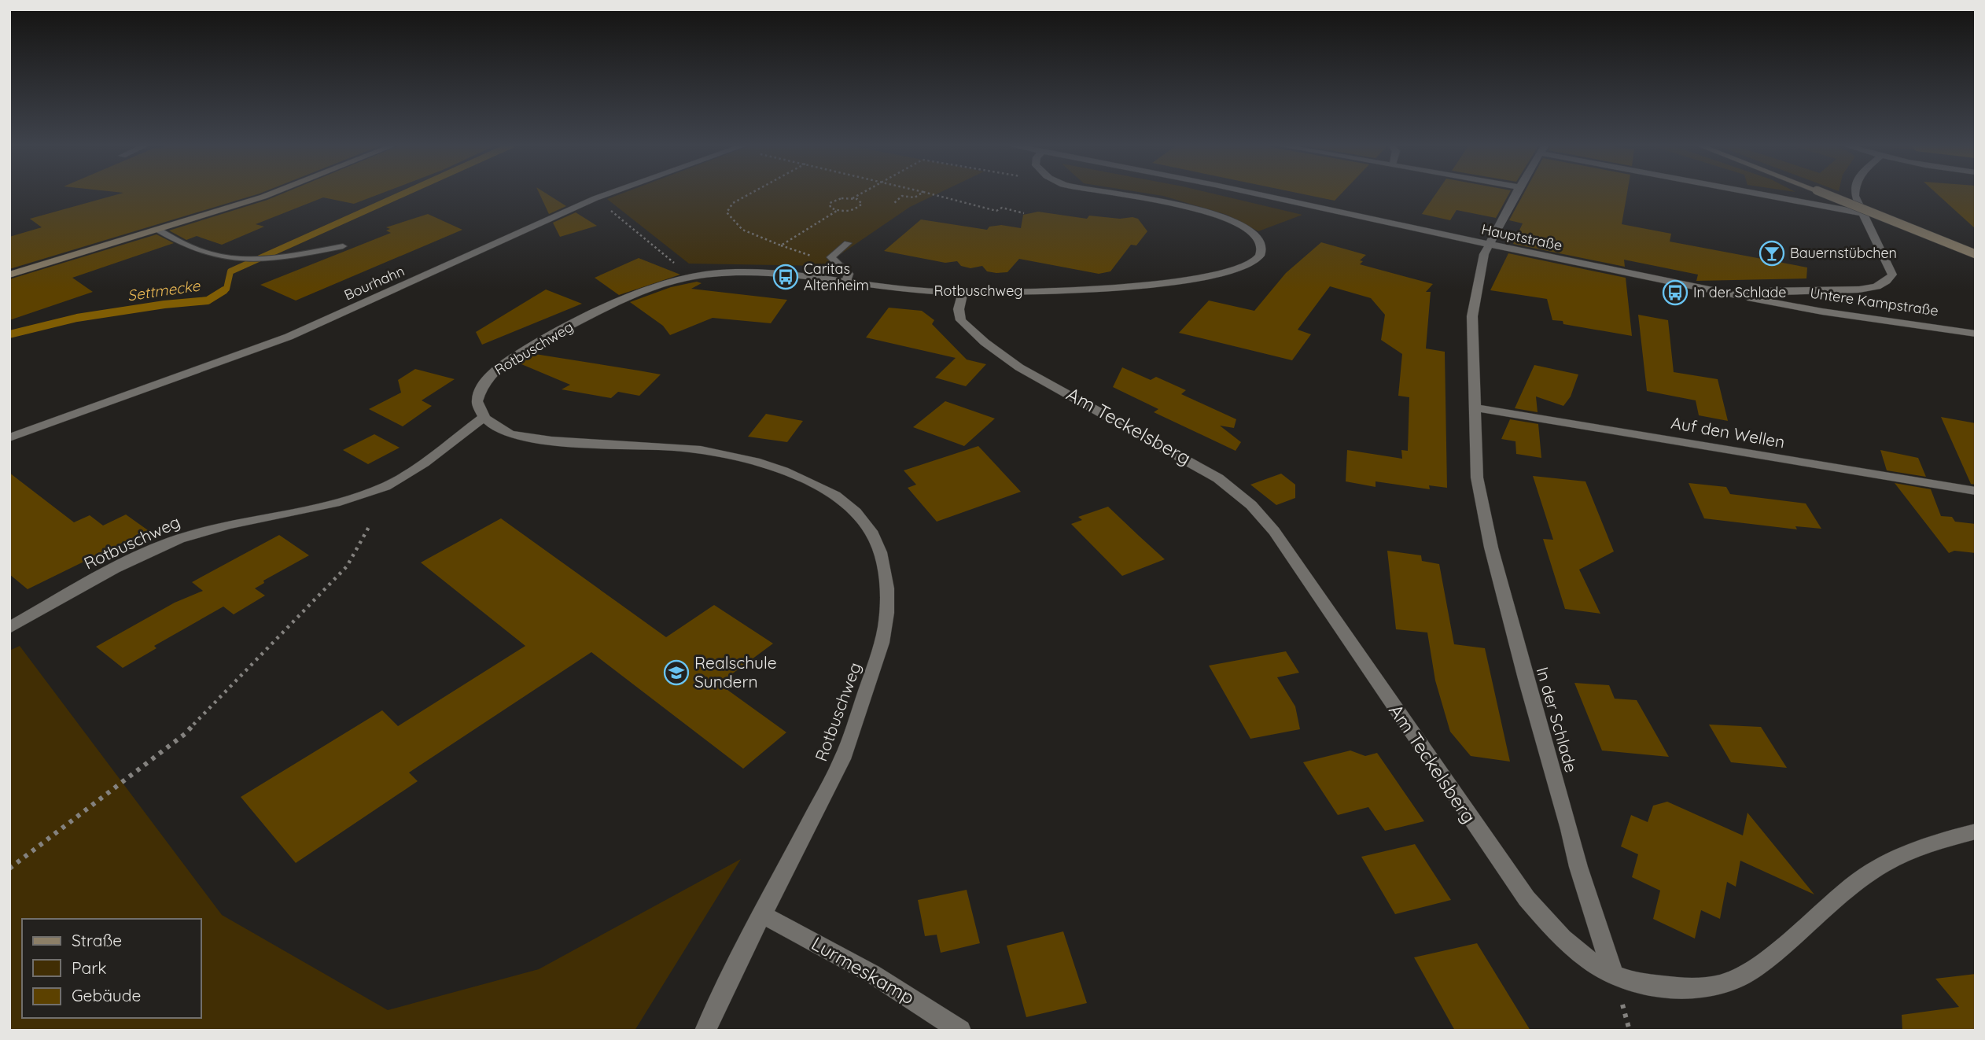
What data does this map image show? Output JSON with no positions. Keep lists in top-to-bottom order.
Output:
{
  "streets": {
    "street": [
      "Hauptstraße",
      "Bourhahn",
      "Rotbuschweg",
      "Untere Kampstraße",
      "Am Teckelsberg",
      "Auf den Wellen",
      "In der Schlade",
      "Lurmeskamp"
    ]
  },
  "crossings": [
    ["Hauptstraße", "Untere Kampstraße"],
    ["Hauptstraße", "In der Schlade"],
    ["Rotbuschweg", "Am Teckelsberg"],
    ["Rotbuschweg", "Lurmeskamp"],
    ["Am Teckelsberg", "In der Schlade"],
    ["Auf den Wellen", "In der Schlade"]
  ],
  "water": ["Settmecke"],
  "places": {
    "bar": ["Bauernstübchen"],
    "bus stop": ["Caritas Altenheim", "In der Schlade"],
    "school or university": ["Realschule Sundern"]
  },
  "legend": ["Straße", "Park", "Gebäude"]
}
